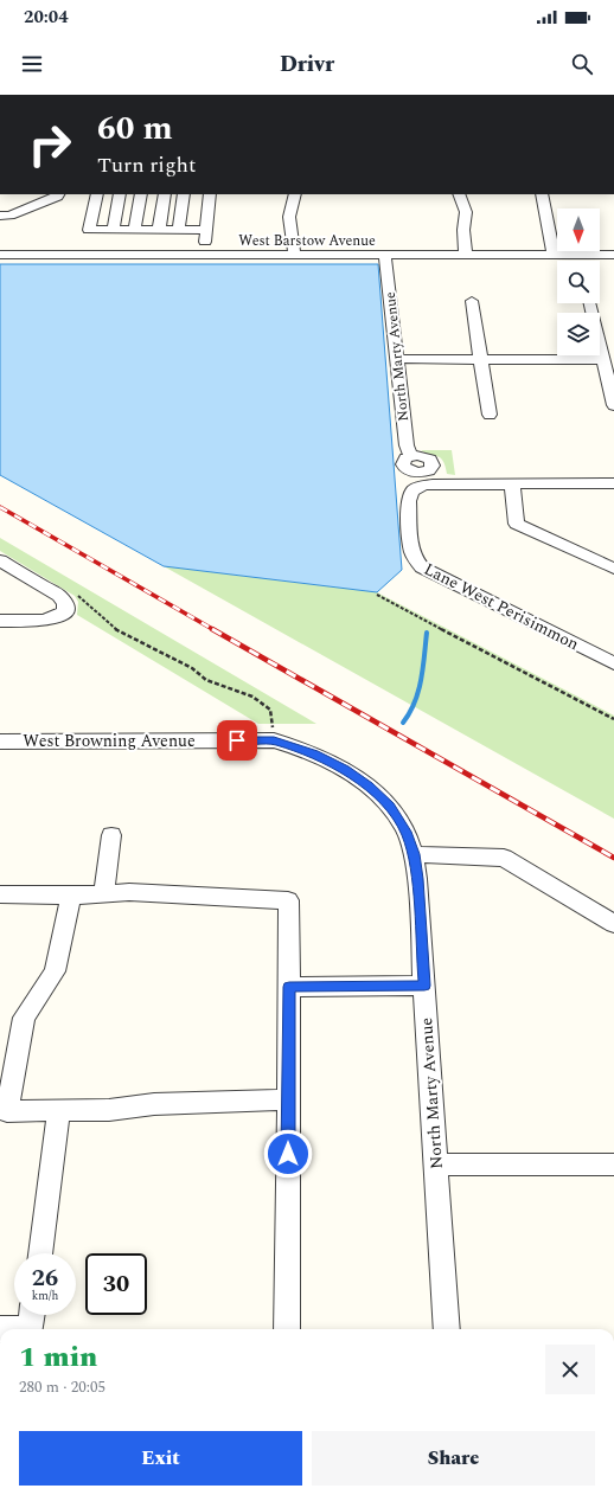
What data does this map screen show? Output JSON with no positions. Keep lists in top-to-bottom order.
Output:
{
  "streets": {
    "street": [
      "West Barstow Avenue",
      "North Marty Avenue",
      "Lane West Perisimmon",
      "West Browning Avenue"
    ]
  },
  "crossings": [
    ["West Barstow Avenue", "North Marty Avenue"],
    ["North Marty Avenue", "West Browning Avenue"]
  ],
  "north": "bottom",
  "page": {
    "status": "20:04",
    "header": "Drivr",
    "turn": ["60 m", "Turn right"],
    "speed": "26 km/h",
    "limit": "30",
    "heading": ["1 min", "280 m · 20:05"],
    "buttons": ["Exit", "Share"]
  }
}
